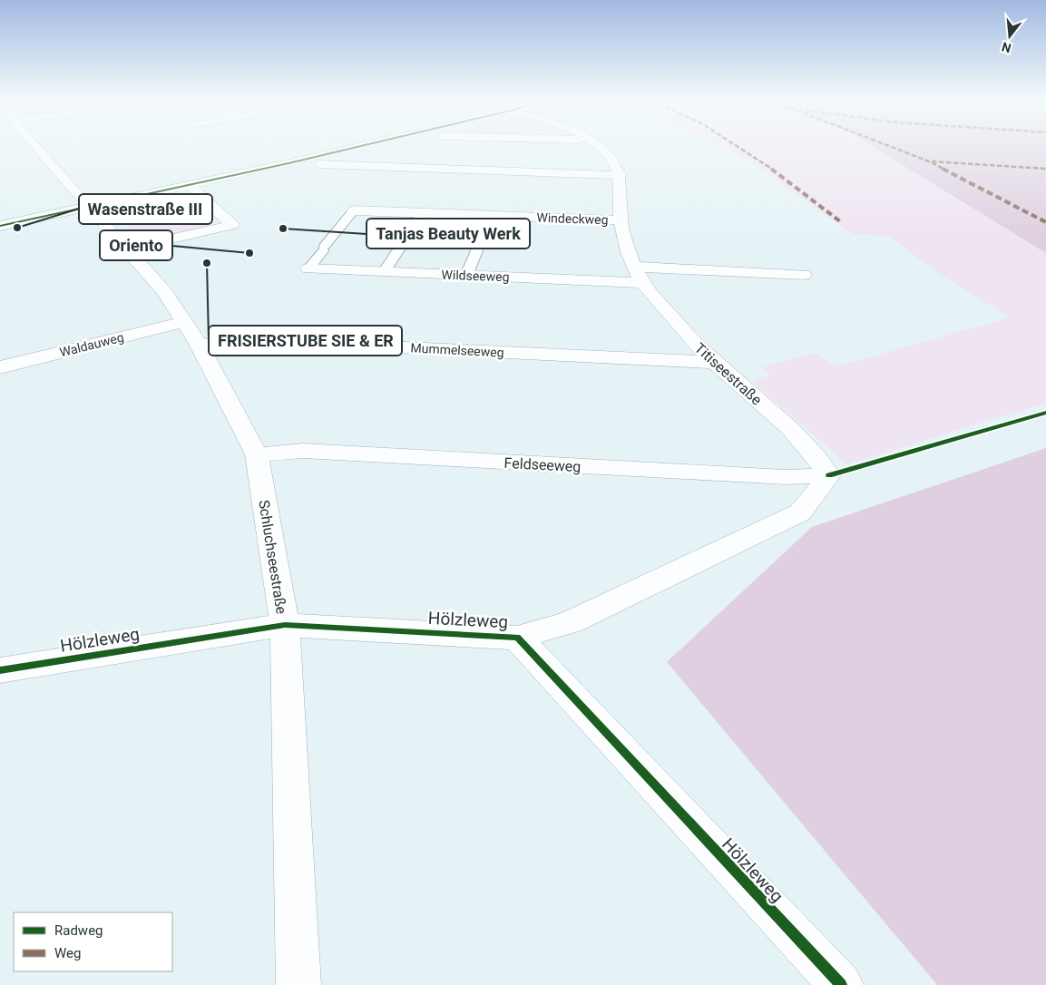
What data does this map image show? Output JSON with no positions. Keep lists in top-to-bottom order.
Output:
{
  "streets": {
    "street": [
      "Windeckweg",
      "Wildseeweg",
      "Waldauweg",
      "Mummelseeweg",
      "Titiseestraße",
      "Feldseeweg",
      "Schluchseestraße",
      "Hölzleweg"
    ]
  },
  "crossings": [
    ["Windeckweg", "Wildseeweg"],
    ["Windeckweg", "Titiseestraße"],
    ["Wildseeweg", "Titiseestraße"],
    ["Waldauweg", "Schluchseestraße"],
    ["Mummelseeweg", "Titiseestraße"],
    ["Mummelseeweg", "Schluchseestraße"],
    ["Titiseestraße", "Feldseeweg"],
    ["Titiseestraße", "Hölzleweg"],
    ["Feldseeweg", "Schluchseestraße"],
    ["Feldseeweg", "Hölzleweg"],
    ["Schluchseestraße", "Hölzleweg"]
  ],
  "places": [
    "Wasenstraße III",
    "Tanjas Beauty Werk",
    "Oriento",
    "FRISIERSTUBE SIE & ER"
  ],
  "legend": ["Radweg", "Weg"],
  "north": "bottom"
}
